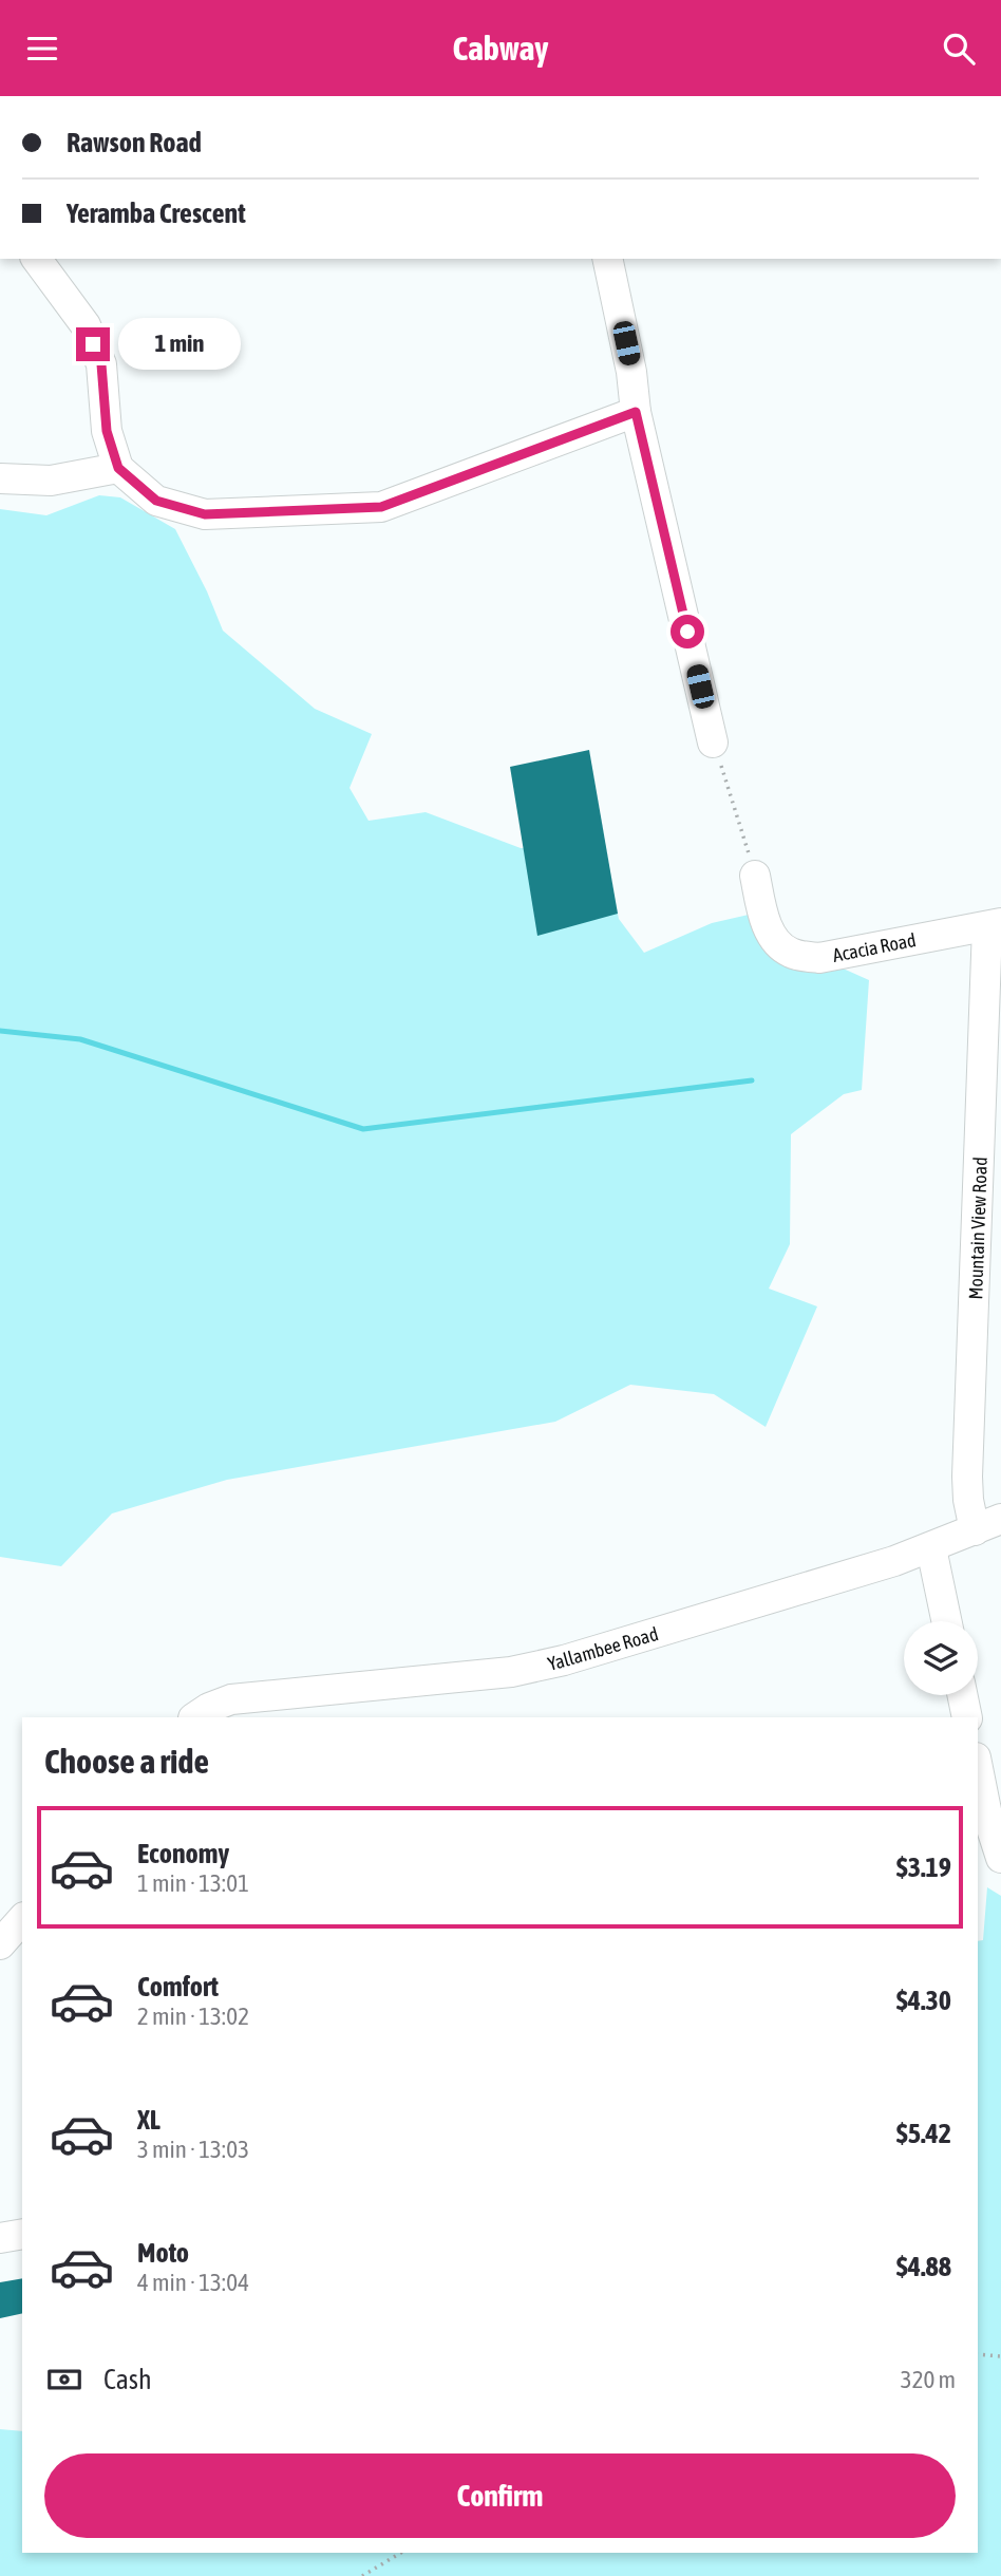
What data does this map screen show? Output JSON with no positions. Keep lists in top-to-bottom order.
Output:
{
  "streets": {
    "street": ["Acacia Road", "Mountain View Road", "Yallambee Road"]
  },
  "crossings": [
    ["Acacia Road", "Mountain View Road"],
    ["Mountain View Road", "Yallambee Road"]
  ],
  "page": {
    "header": "Cabway",
    "banner": ["Rawson Road", "Yeramba Crescent"],
    "bubble": "1 min",
    "heading": "Choose a ride",
    "list": [
      {
        "name": "Economy",
        "note": "1 min · 13:01",
        "value": "$3.19"
      },
      {
        "name": "Comfort",
        "note": "2 min · 13:02",
        "value": "$4.30"
      },
      {
        "name": "XL",
        "note": "3 min · 13:03",
        "value": "$5.42"
      },
      {
        "name": "Moto",
        "note": "4 min · 13:04",
        "value": "$4.88"
      }
    ],
    "pay": ["Cash", "320 m"],
    "buttons": "Confirm"
  }
}
